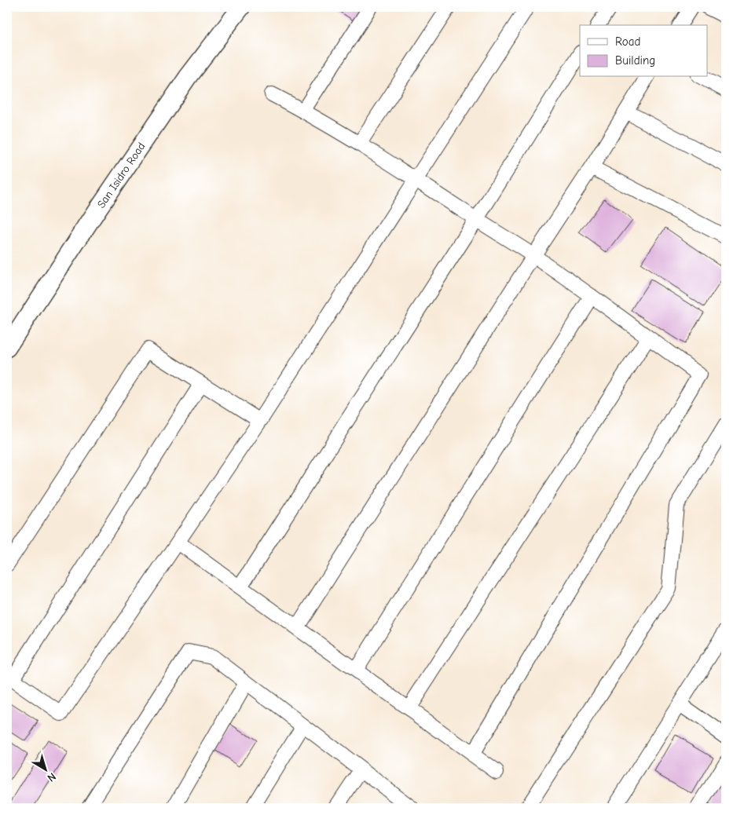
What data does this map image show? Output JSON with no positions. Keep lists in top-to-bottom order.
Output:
{
  "streets": {
    "street": ["San Isidro Road"]
  },
  "legend": ["Road", "Building"],
  "north": "bottom right"
}
